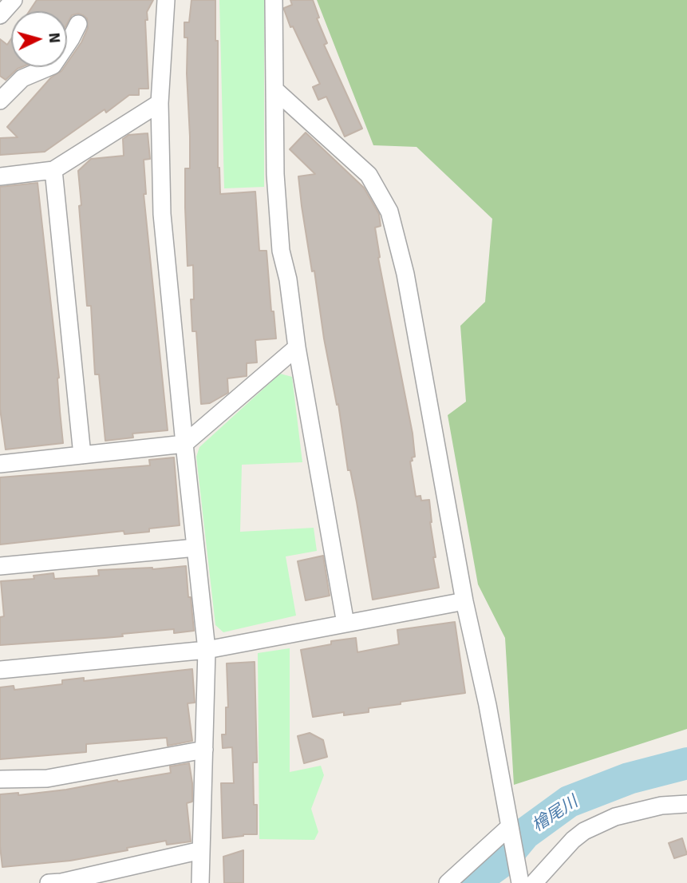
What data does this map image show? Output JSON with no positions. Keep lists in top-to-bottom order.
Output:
{
  "water": ["檜尾川"],
  "north": "right"
}
